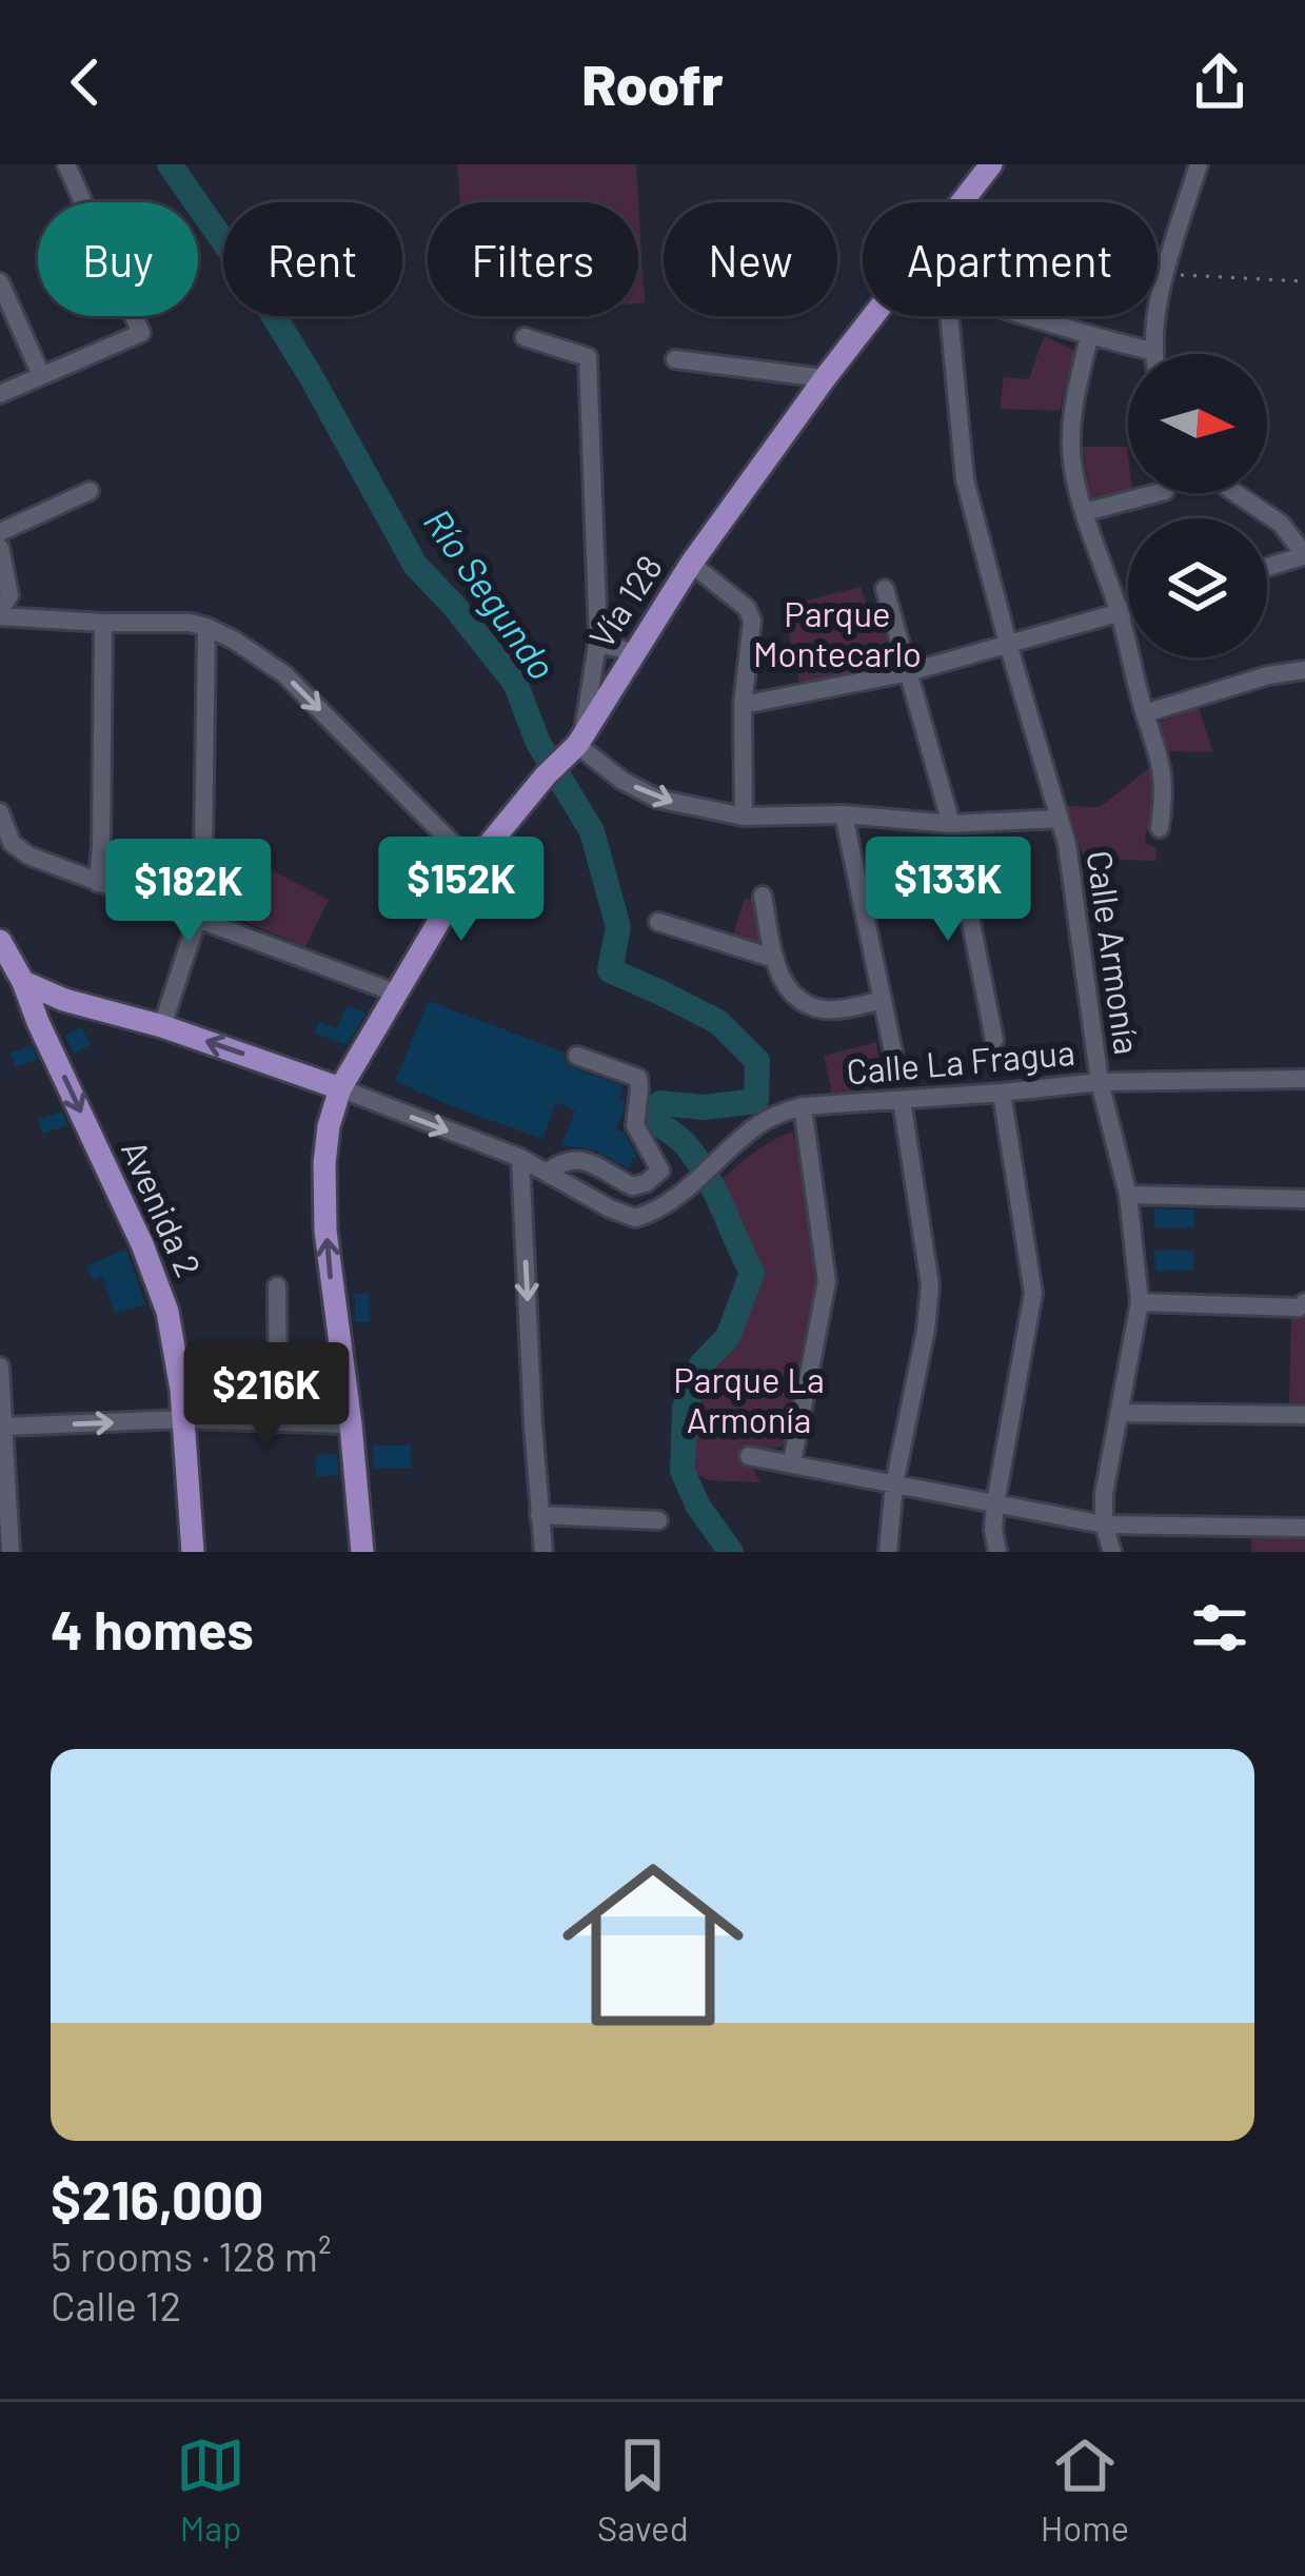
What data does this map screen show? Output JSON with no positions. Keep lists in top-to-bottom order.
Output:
{
  "streets": {
    "main road": ["Vía 128", "Avenida 2"],
    "street": ["Calle Armonía", "Calle La Fragua"]
  },
  "crossings": [
    ["Calle Armonía", "Calle La Fragua"]
  ],
  "one_way": ["Avenida 2"],
  "water": ["Río Segundo"],
  "parks": ["Parque Montecarlo", "Parque La Armonía"],
  "north": "right",
  "page": {
    "header": "Roofr",
    "chip": [
      "Buy",
      "Rent",
      "Filters",
      "New",
      "Apartment"
    ],
    "price": [
      "$152K",
      "$133K",
      "$182K",
      "$216K"
    ],
    "heading": "4 homes",
    "list": [
      {
        "name": "$216,000",
        "note": "5 rooms · 128 m² · Calle 12"
      }
    ],
    "tabs": ["Map", "Saved", "Home"]
  }
}
